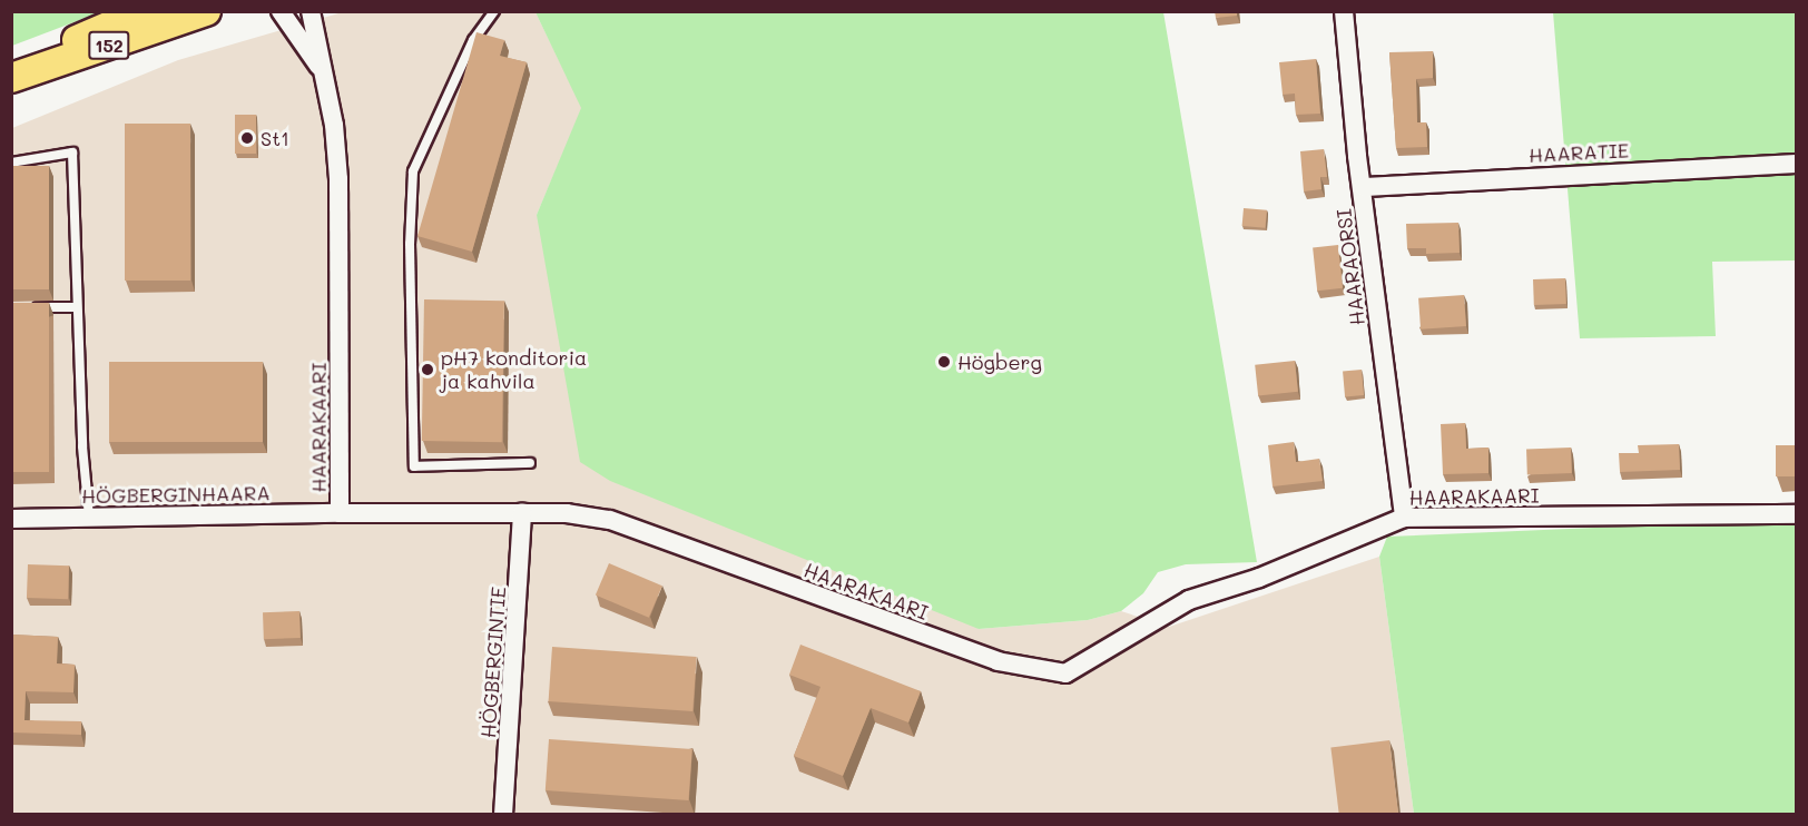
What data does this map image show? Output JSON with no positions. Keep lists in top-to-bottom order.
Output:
{
  "streets": {
    "main road": ["152"],
    "street": [
      "HAARATIE",
      "HAARAORSI",
      "HAARAKAARI",
      "HÖGBERGINHAARA",
      "HÖGBERGINTIE"
    ]
  },
  "crossings": [
    ["HAARATIE", "HAARAORSI"],
    ["HAARAORSI", "HAARAKAARI"],
    ["HAARAKAARI", "HÖGBERGINHAARA"],
    ["HAARAKAARI", "HÖGBERGINTIE"]
  ],
  "places": ["St1", "Högberg", "pH7 konditoria ja kahvila"]
}
